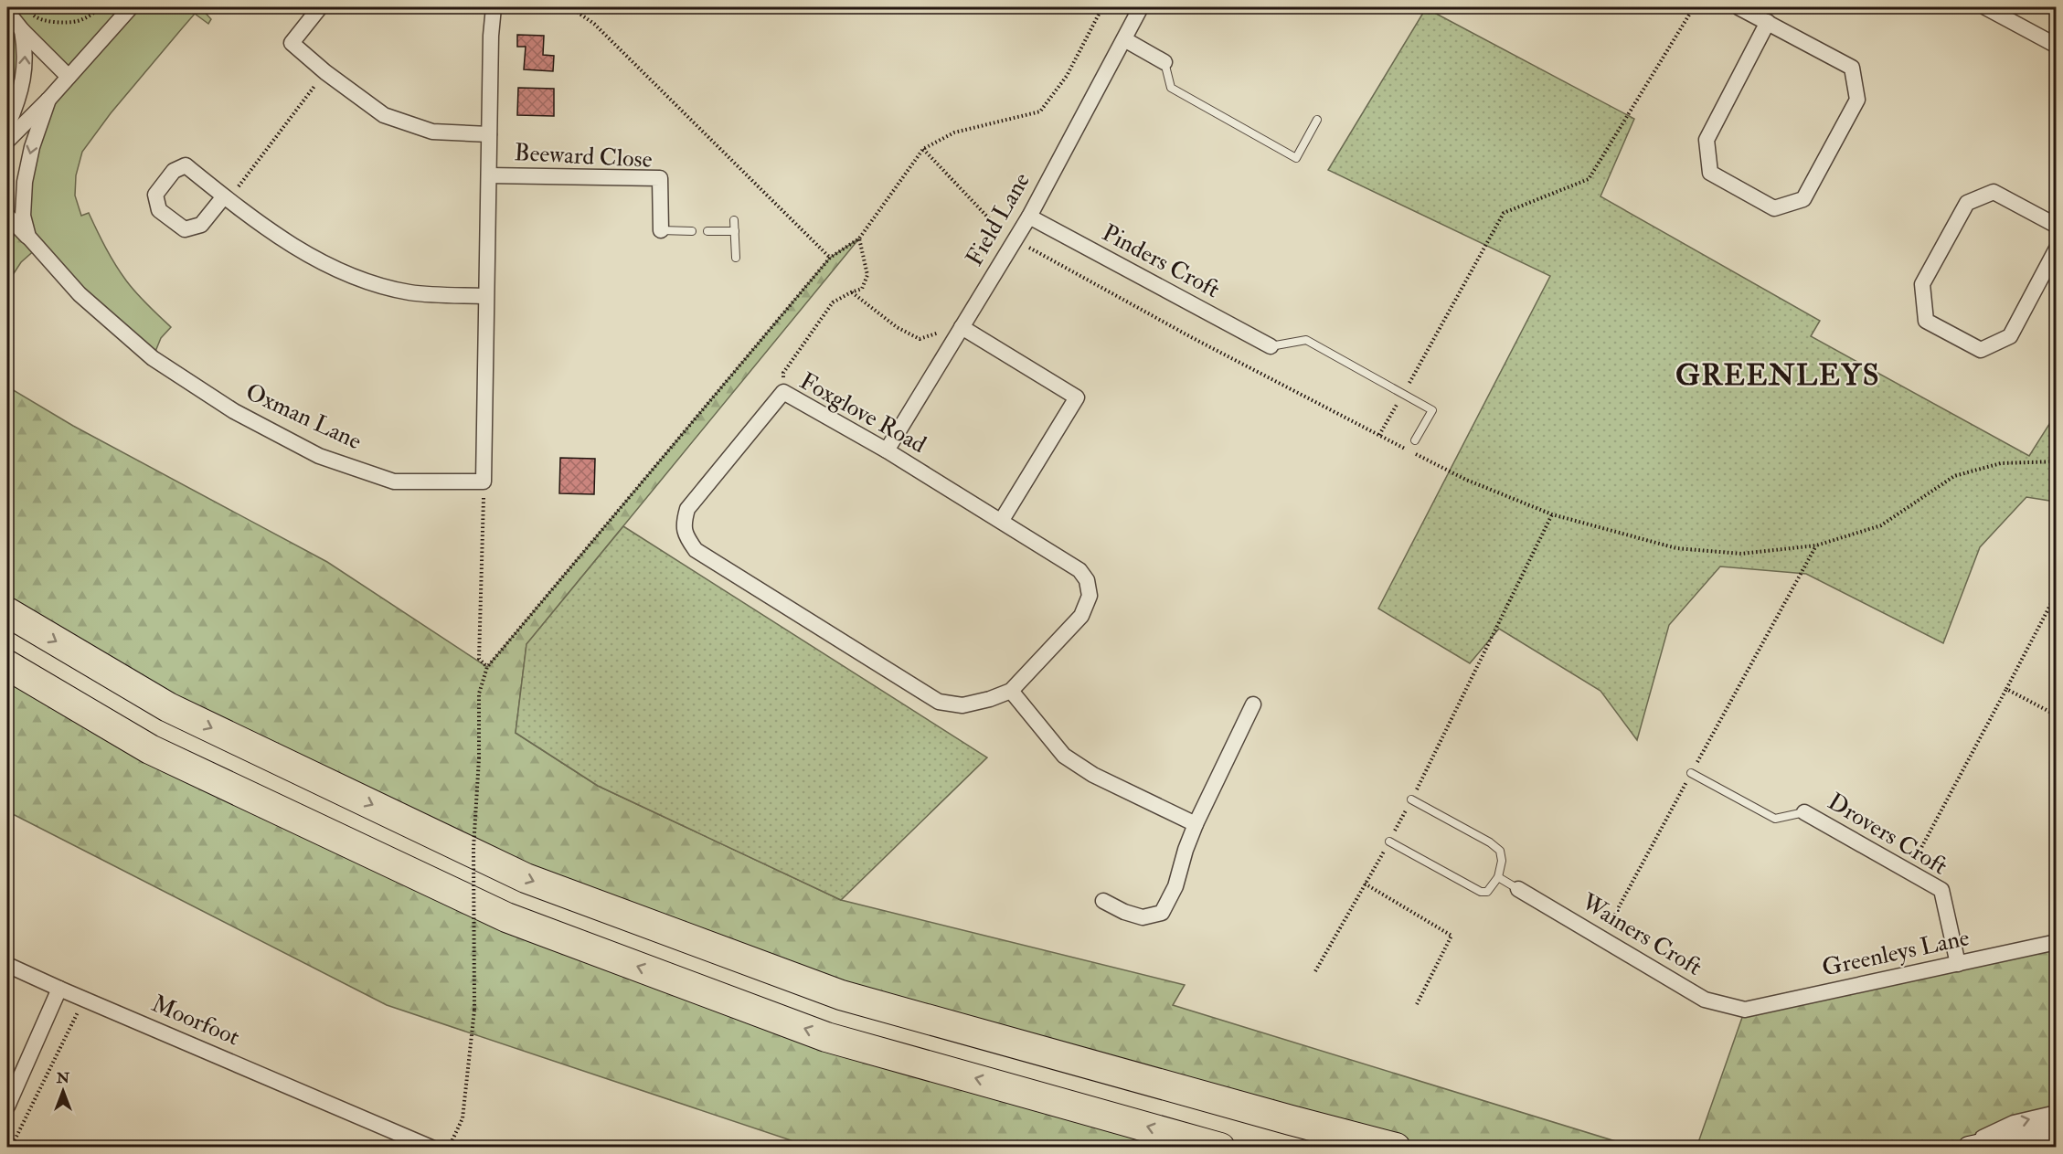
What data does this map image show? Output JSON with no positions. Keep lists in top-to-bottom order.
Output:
{
  "streets": {
    "street": [
      "Beeward Close",
      "Field Lane",
      "Pinders Croft",
      "Foxglove Road",
      "Oxman Lane",
      "Drovers Croft",
      "Wainers Croft",
      "Greenleys Lane",
      "Moorfoot"
    ]
  },
  "crossings": [
    ["Field Lane", "Pinders Croft"],
    ["Field Lane", "Foxglove Road"],
    ["Drovers Croft", "Greenleys Lane"],
    ["Wainers Croft", "Greenleys Lane"]
  ],
  "districts": ["GREENLEYS"],
  "north": "top"
}
